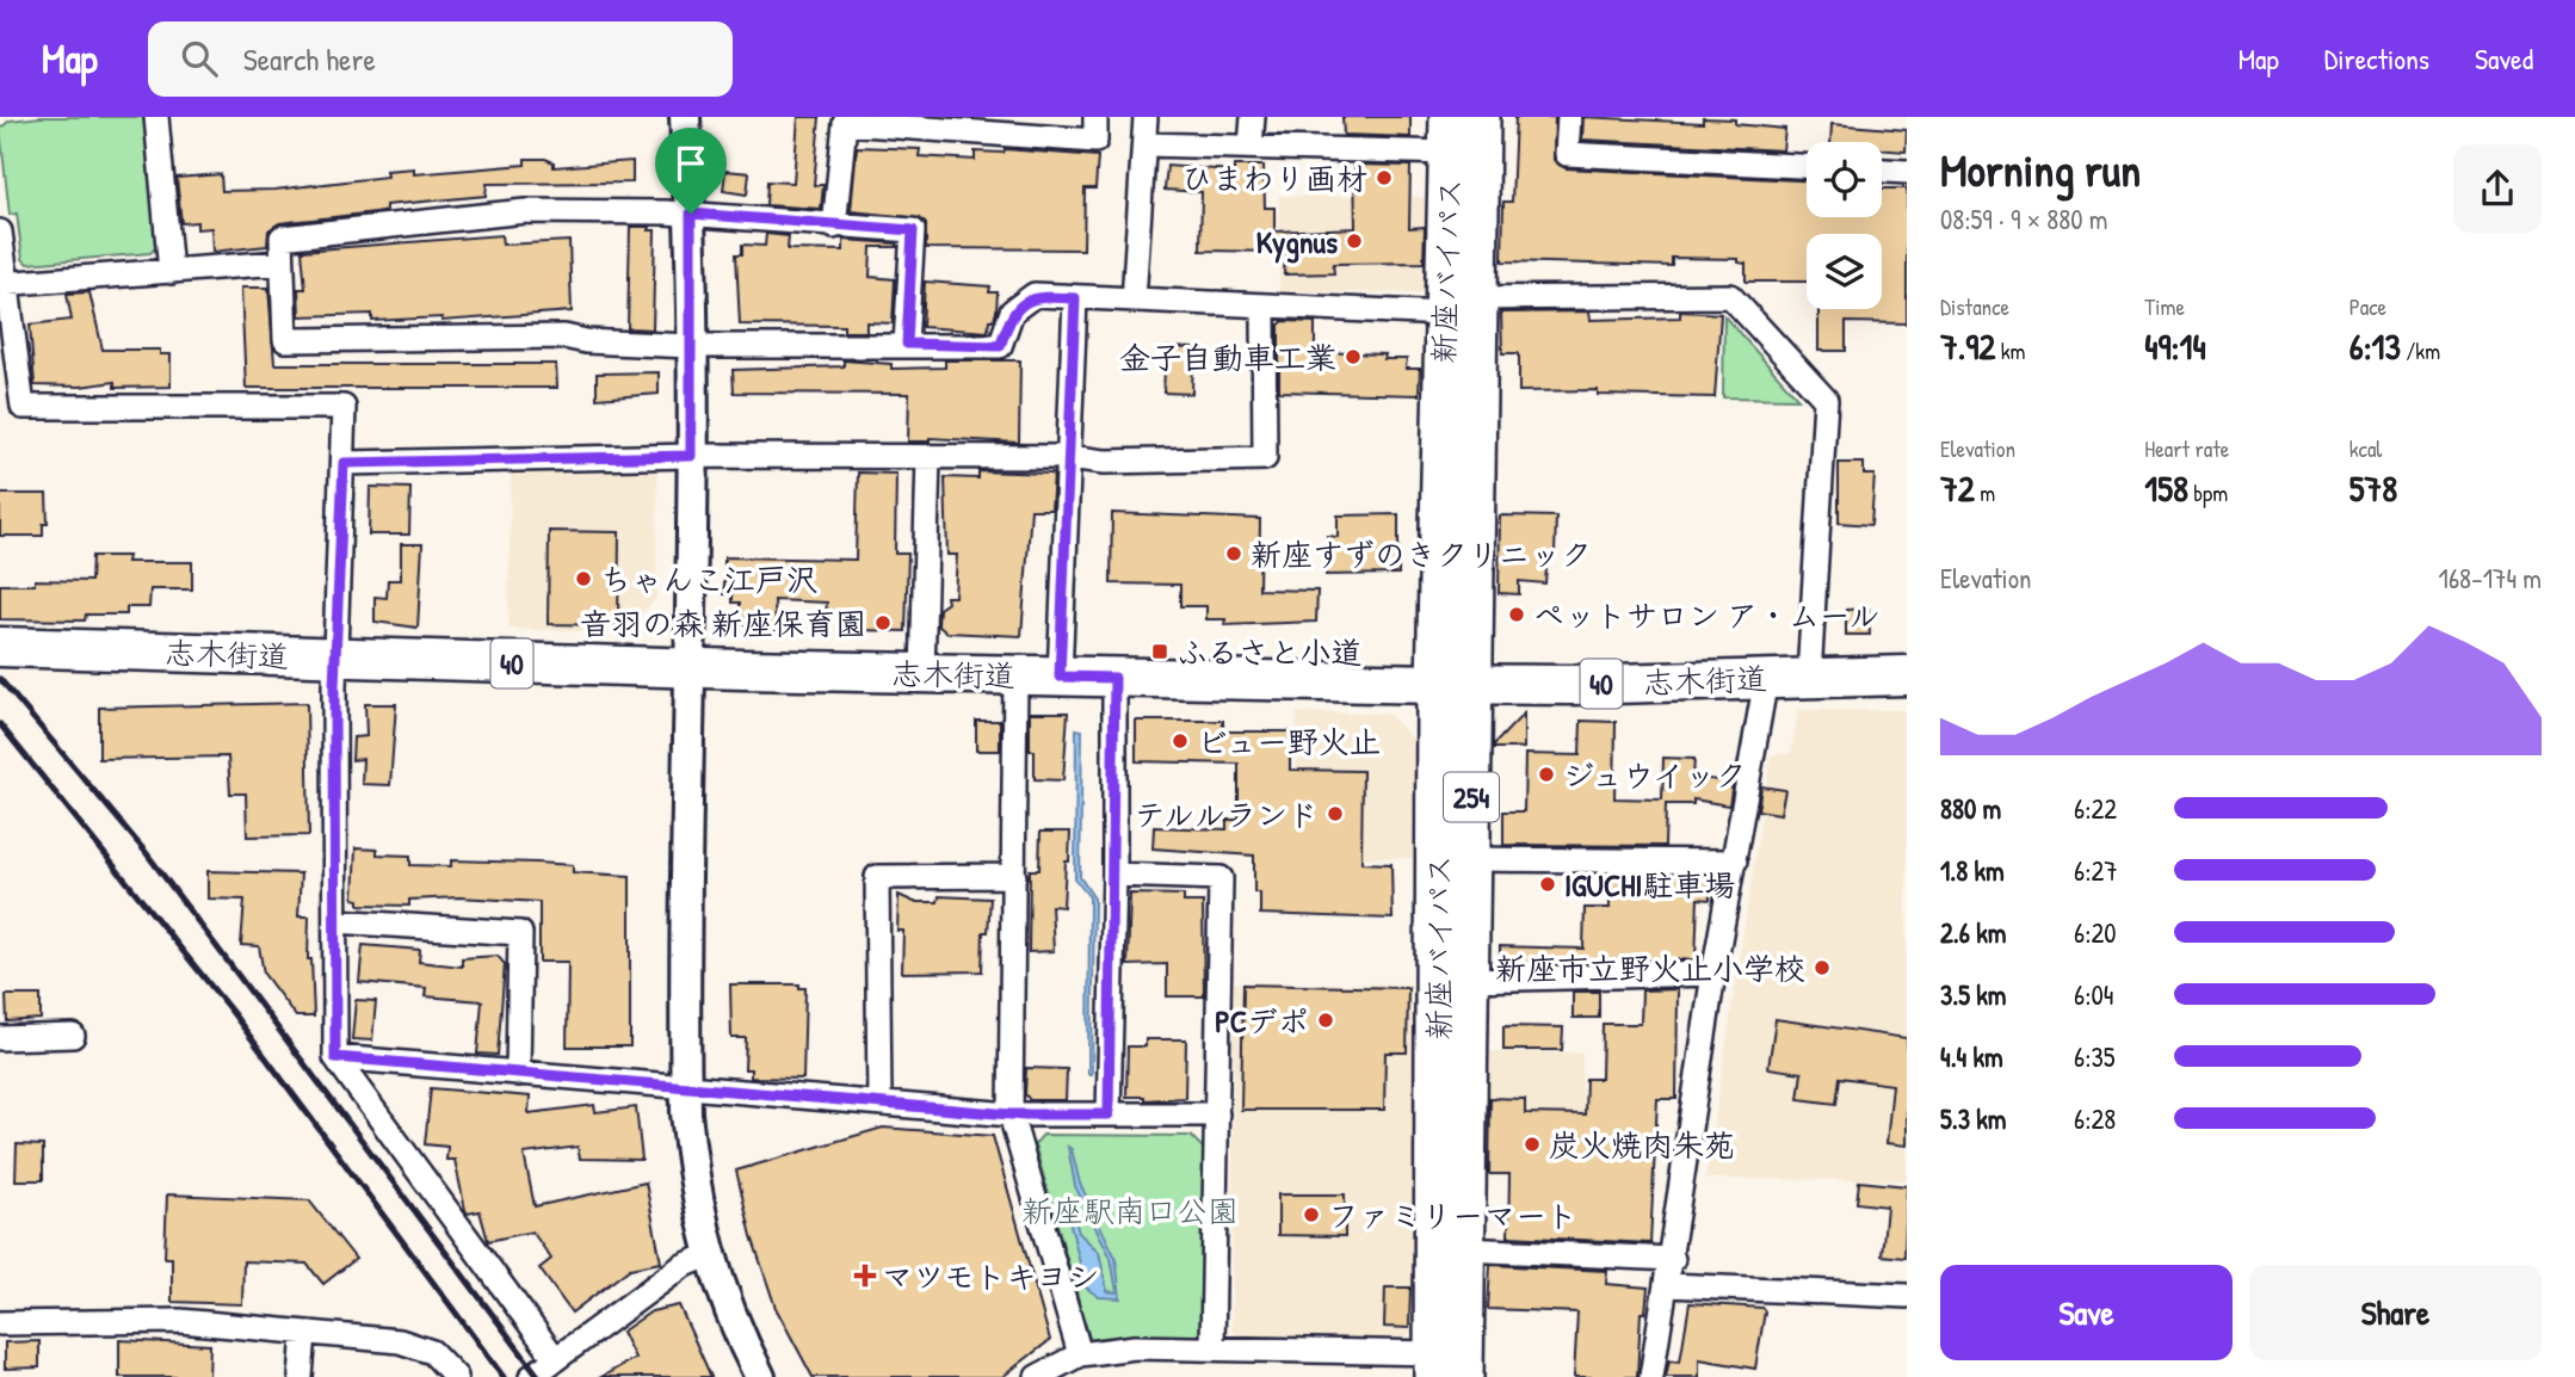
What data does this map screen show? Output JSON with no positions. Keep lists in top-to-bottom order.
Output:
{
  "streets": {
    "highway": ["新座バイパス", "254"],
    "main road": ["志木街道", "40"]
  },
  "crossings": [
    ["新座バイパス", "志木街道"]
  ],
  "parks": ["新座駅南口公園"],
  "places": {
    "other": [
      "ひまわり画材",
      "Kygnus",
      "金子自動車工業",
      "新座すずのきクリニック",
      "ちゃんこ江戸沢",
      "ペットサロン ア・ムール",
      "音羽の森 新座保育園",
      "ビュー野火止",
      "ジュウイック",
      "テルルランド",
      "IGUCHI駐車場",
      "新座市立野火止小学校",
      "PCデポ",
      "炭火焼肉朱苑",
      "ファミリーマート"
    ],
    "transit": ["ふるさと小道"],
    "health": ["マツモトキヨシ"]
  },
  "page": {
    "header": "Map",
    "search": "Search here",
    "nav": ["Map", "Directions", "Saved"],
    "heading": ["Morning run", "08:59 · 9 × 880 m"],
    "stats": [
      ["Distance", "7.92 km"],
      ["Time", "49:14"],
      ["Pace", "6:13 /km"],
      ["Elevation", "72 m"],
      ["Heart rate", "158 bpm"],
      ["kcal", "578"]
    ],
    "chart": ["Elevation", "168–174 m"],
    "list": [
      {
        "name": "880 m",
        "note": "6:22"
      },
      {
        "name": "1.8 km",
        "note": "6:27"
      },
      {
        "name": "2.6 km",
        "note": "6:20"
      },
      {
        "name": "3.5 km",
        "note": "6:04"
      },
      {
        "name": "4.4 km",
        "note": "6:35"
      },
      {
        "name": "5.3 km",
        "note": "6:28"
      }
    ],
    "buttons": ["Save", "Share"]
  }
}
